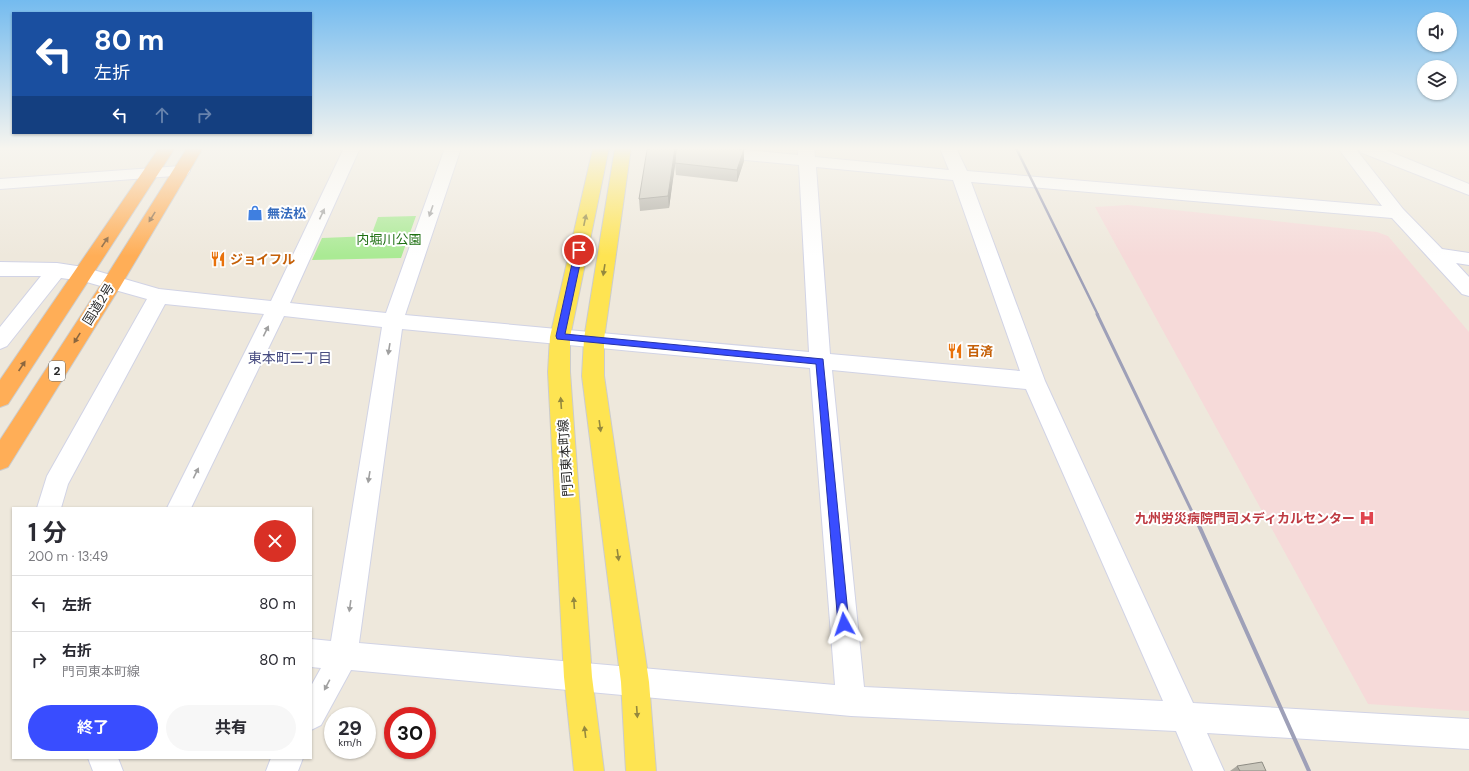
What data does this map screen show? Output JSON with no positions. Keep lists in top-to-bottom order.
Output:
{
  "streets": {
    "highway": ["国道2号", "2"],
    "main road": ["門司東本町線"]
  },
  "districts": ["東本町二丁目"],
  "parks": ["内堀川公園"],
  "places": {
    "shop": ["無法松"],
    "restaurant": ["ジョイフル", "百済"],
    "hospital": ["九州労災病院門司メディカルセンター"]
  },
  "page": {
    "turn": ["80 m", "左折"],
    "heading": ["1 分", "200 m · 13:49"],
    "list": [
      {
        "name": "左折",
        "value": "80 m"
      },
      {
        "name": "右折",
        "note": "門司東本町線",
        "value": "80 m"
      }
    ],
    "buttons": ["終了", "共有"],
    "speed": "29 km/h",
    "limit": "30"
  }
}
